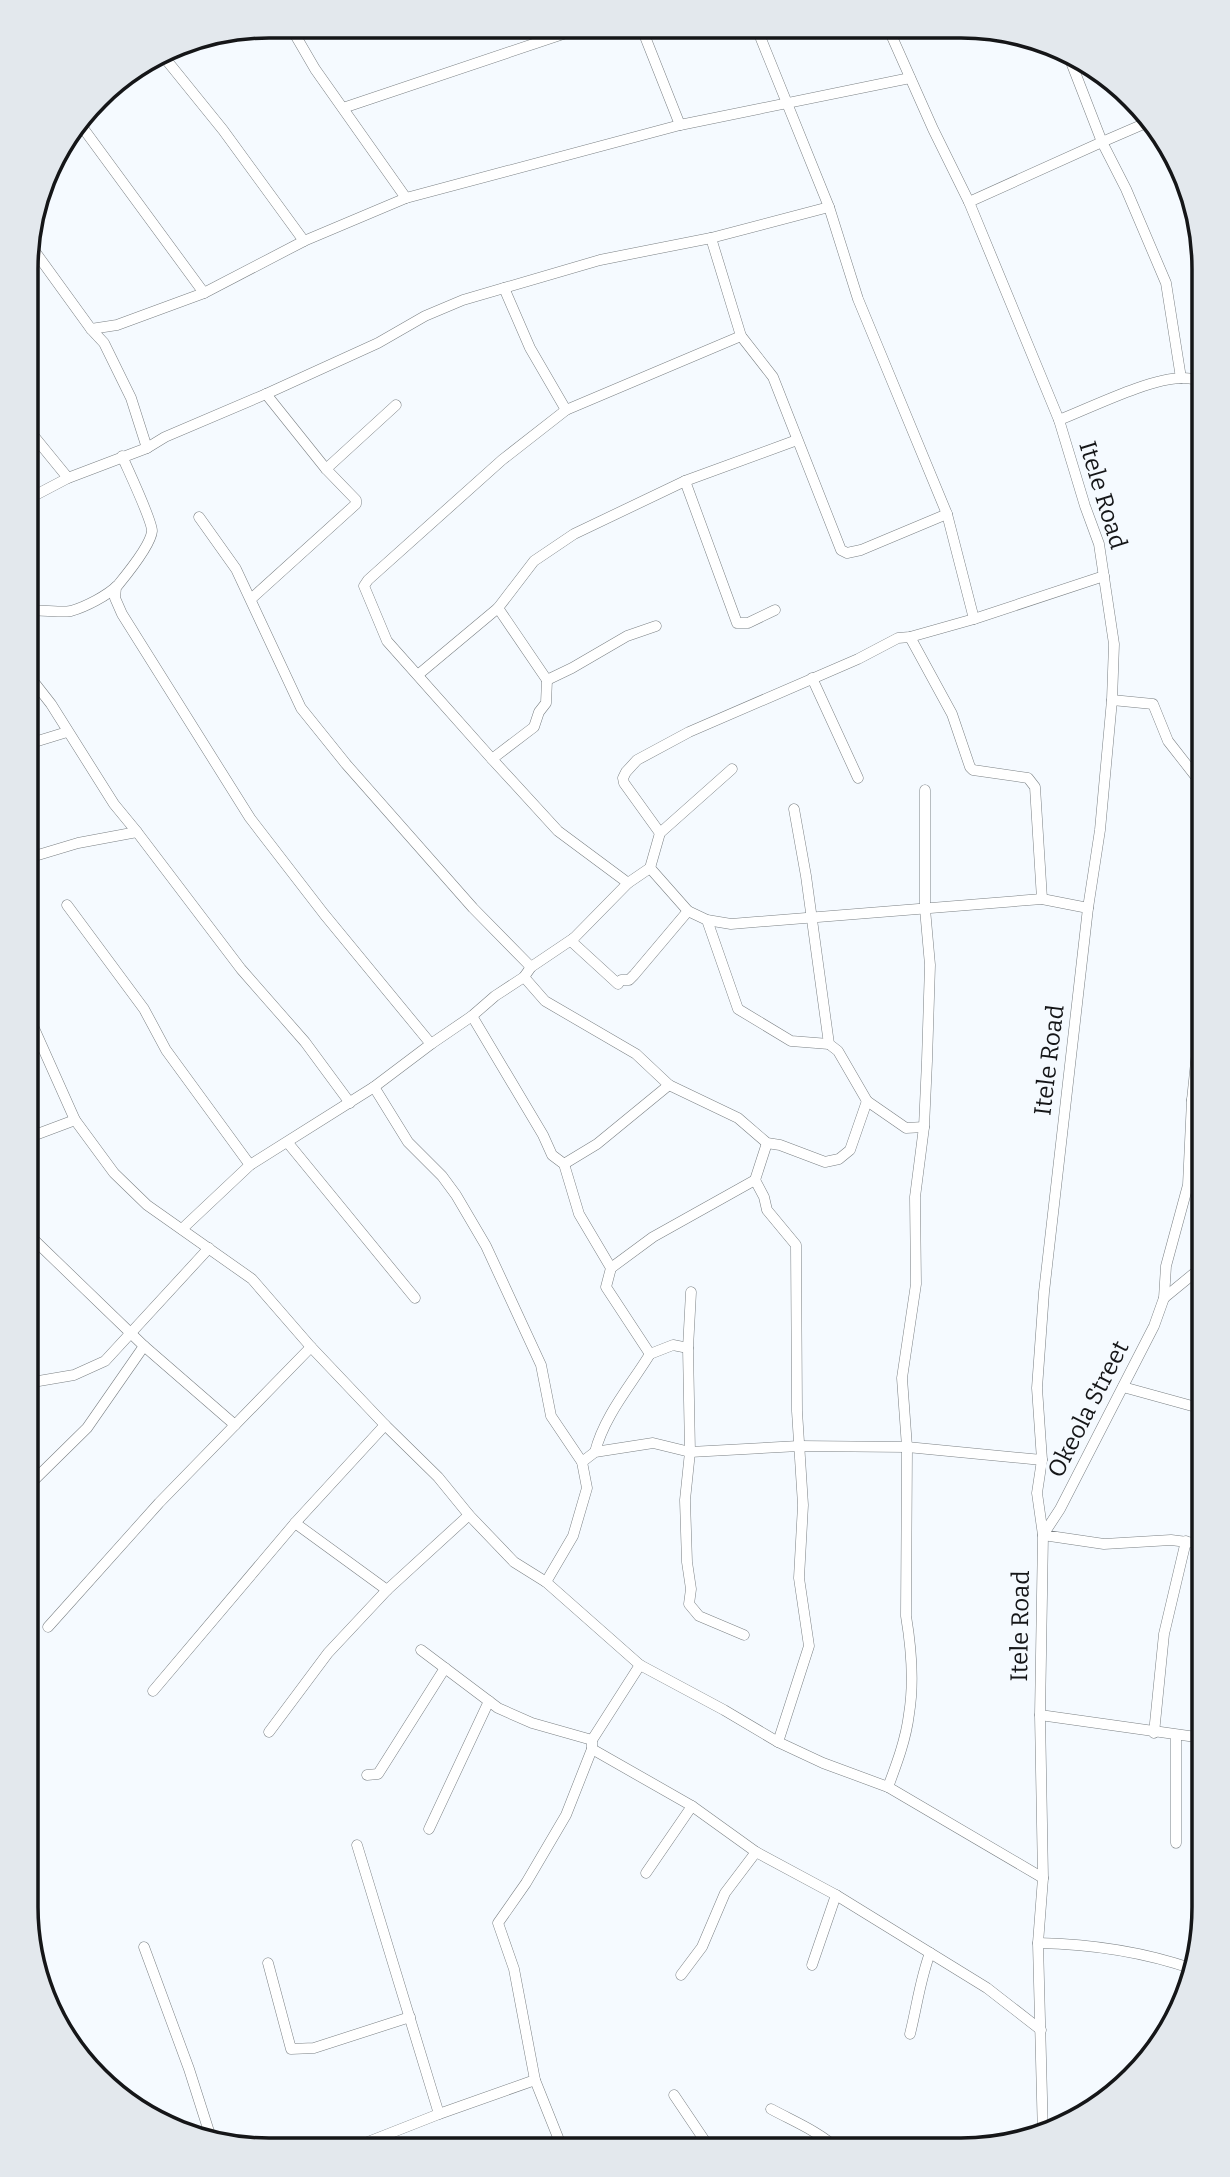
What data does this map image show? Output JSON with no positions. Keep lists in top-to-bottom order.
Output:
{
  "streets": {
    "street": ["Itele Road", "Okeola Street"]
  },
  "crossings": [
    ["Itele Road", "Okeola Street"]
  ]
}
